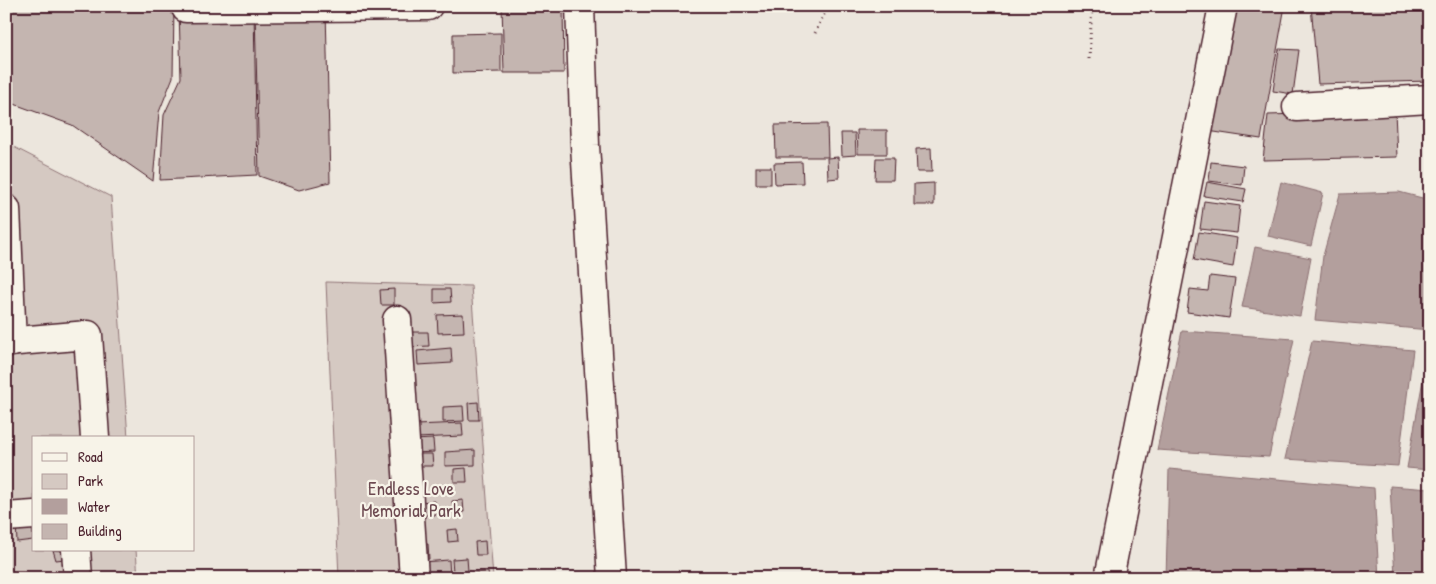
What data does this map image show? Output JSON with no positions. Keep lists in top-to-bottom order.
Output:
{
  "parks": ["Endless Love Memorial Park"],
  "legend": [
    "Road",
    "Park",
    "Water",
    "Building"
  ]
}
